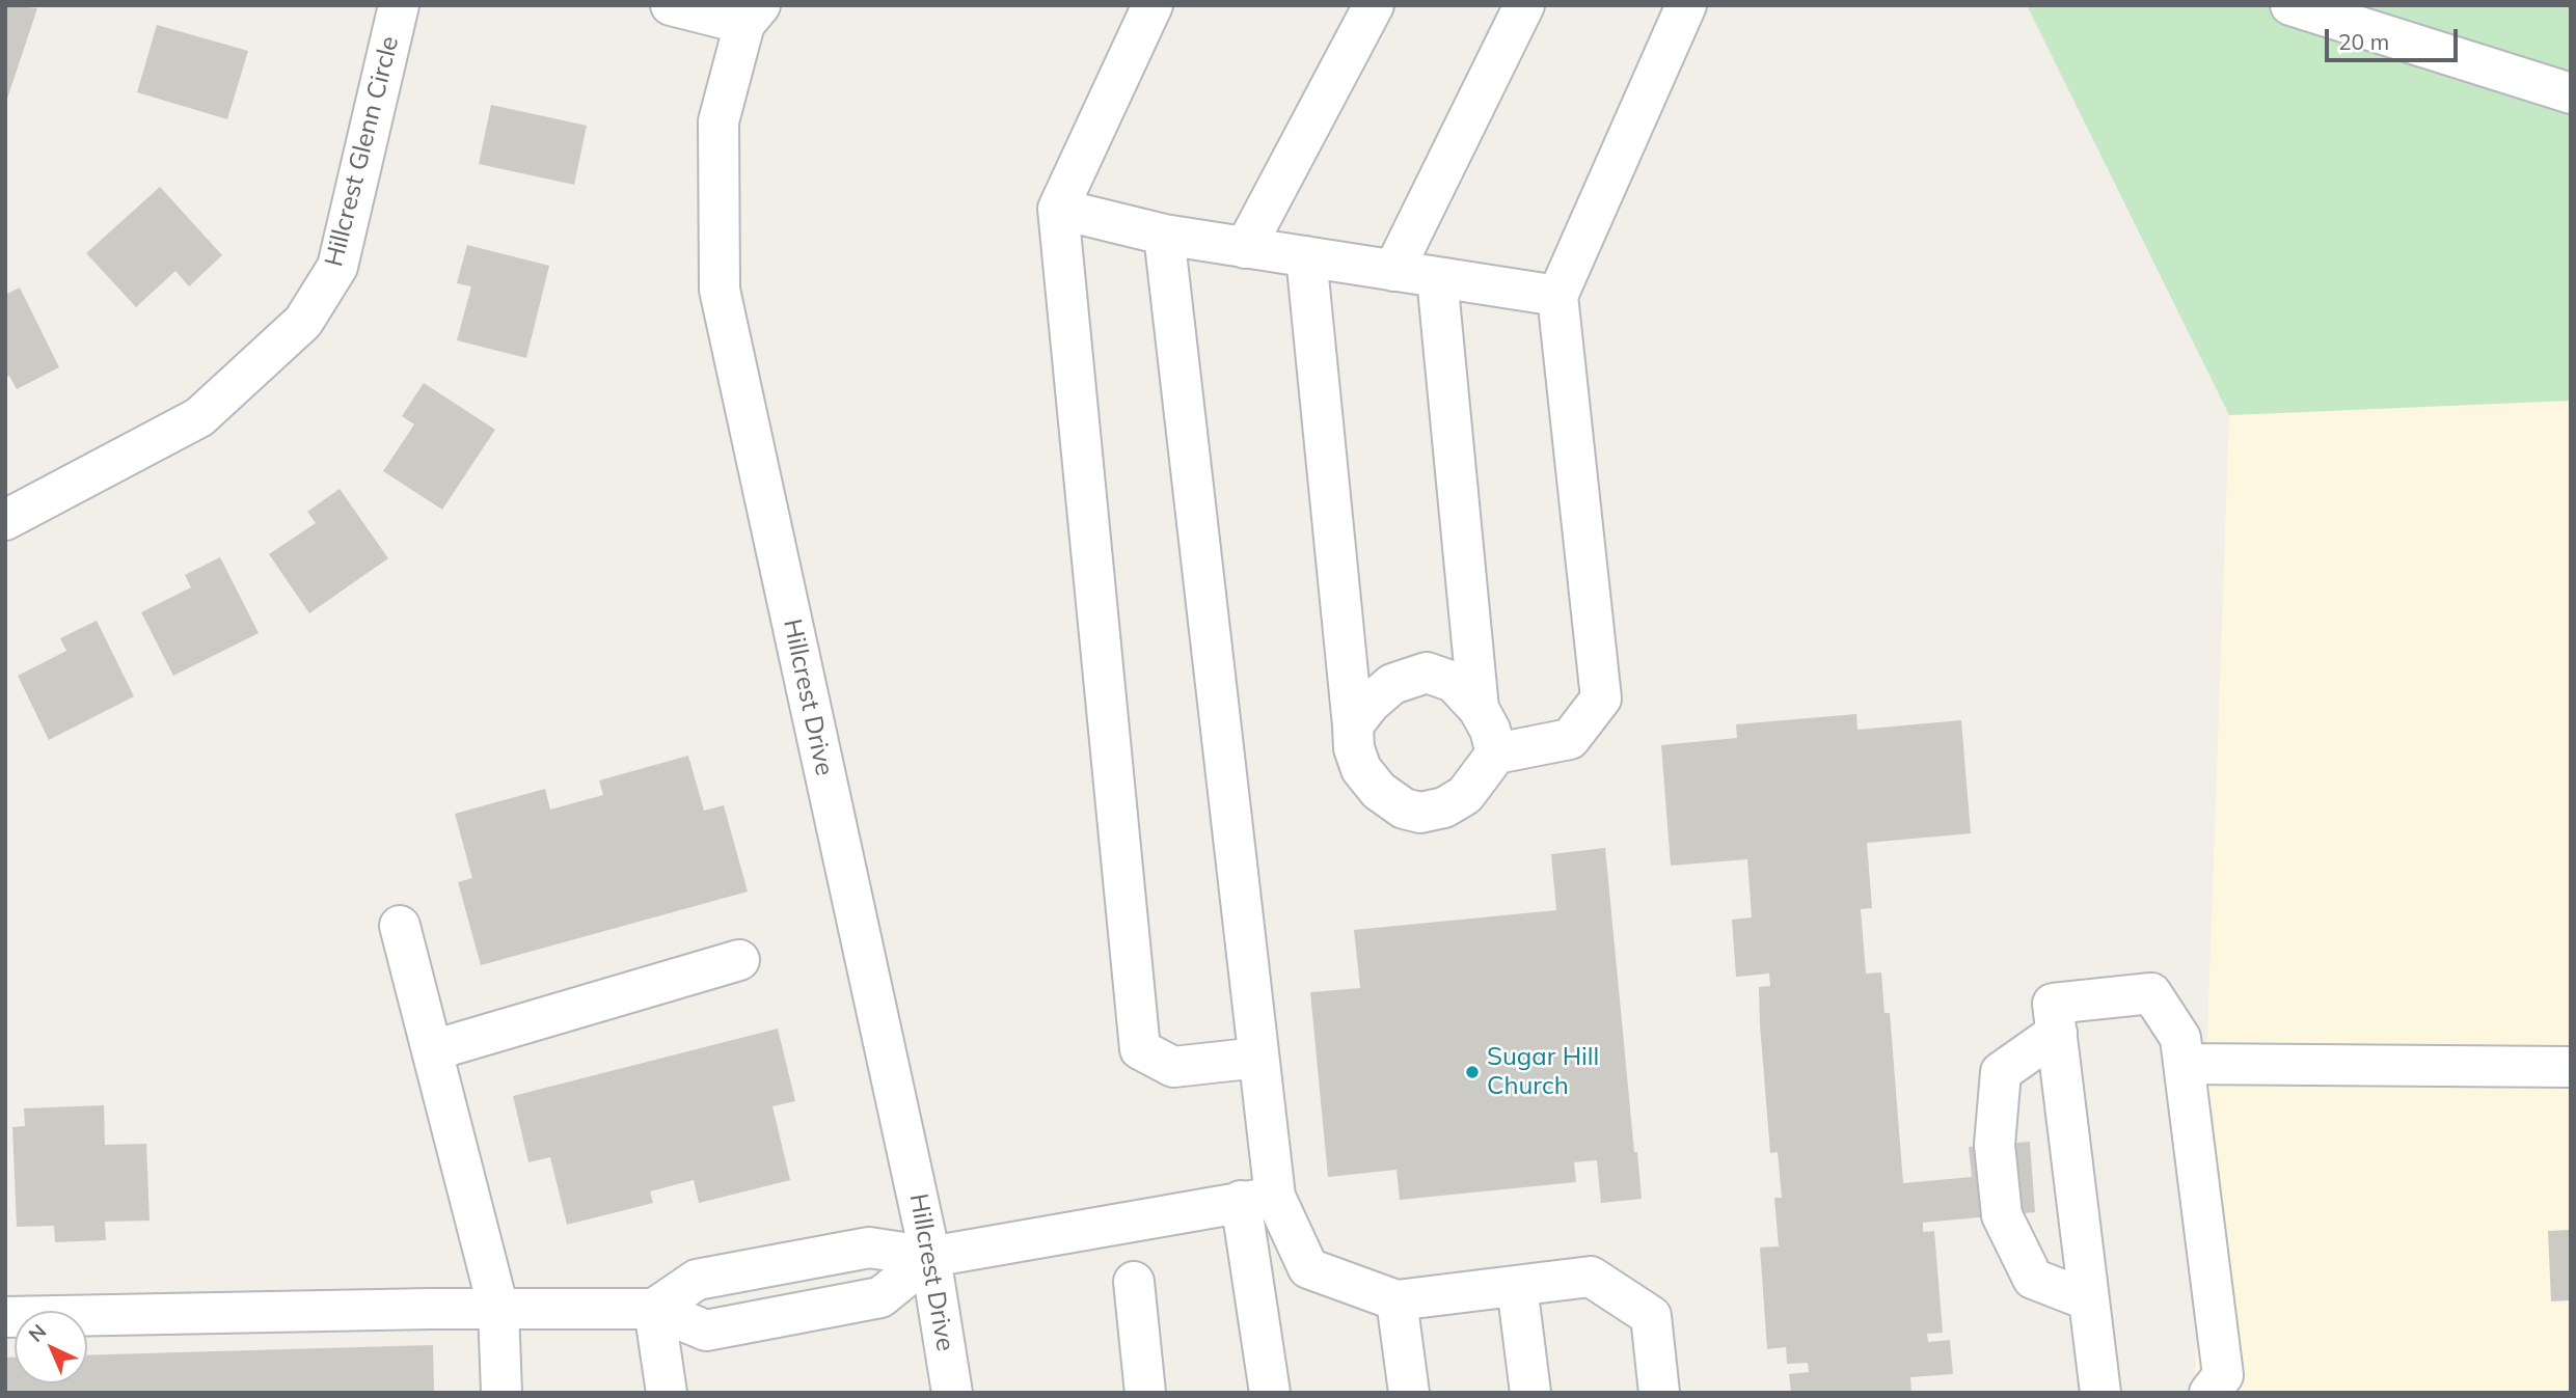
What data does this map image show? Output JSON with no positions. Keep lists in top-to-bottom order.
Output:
{
  "streets": {
    "street": ["Hillcrest Glenn Circle", "Hillcrest Drive"]
  },
  "places": ["Sugar Hill Church"],
  "scale_bar": "20 m",
  "north": "top left"
}
